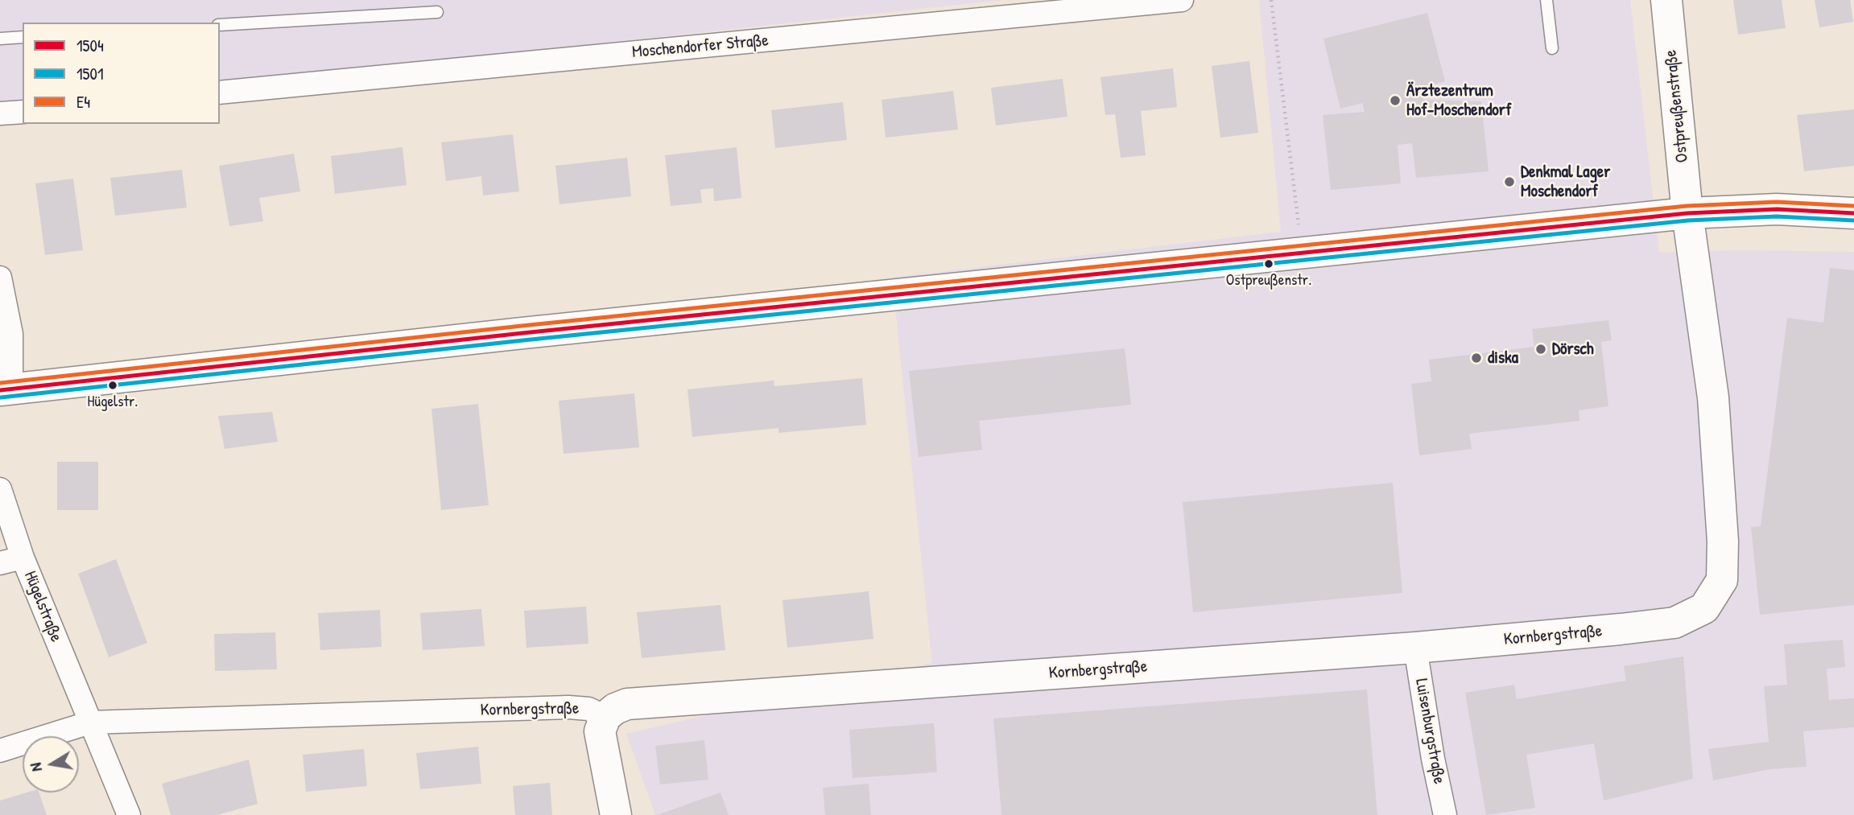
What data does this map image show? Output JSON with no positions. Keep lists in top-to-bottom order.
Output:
{
  "streets": {
    "main road": ["Ostpreußenstraße", "Kornbergstraße"],
    "street": ["Moschendorfer Straße", "Hügelstraße", "Luisenburgstraße"]
  },
  "crossings": [
    ["Ostpreußenstraße", "Kornbergstraße"],
    ["Hügelstraße", "Kornbergstraße"],
    ["Kornbergstraße", "Luisenburgstraße"]
  ],
  "places": [
    "Ärztezentrum Hof-Moschendorf",
    "Denkmal Lager Moschendorf",
    "Ostpreußenstr.",
    "Dörsch",
    "diska",
    "Hügelstr."
  ],
  "lines": ["transit line E4", "transit line 1504", "transit line 1501"],
  "legend": ["1504", "1501", "E4"],
  "north": "left"
}
